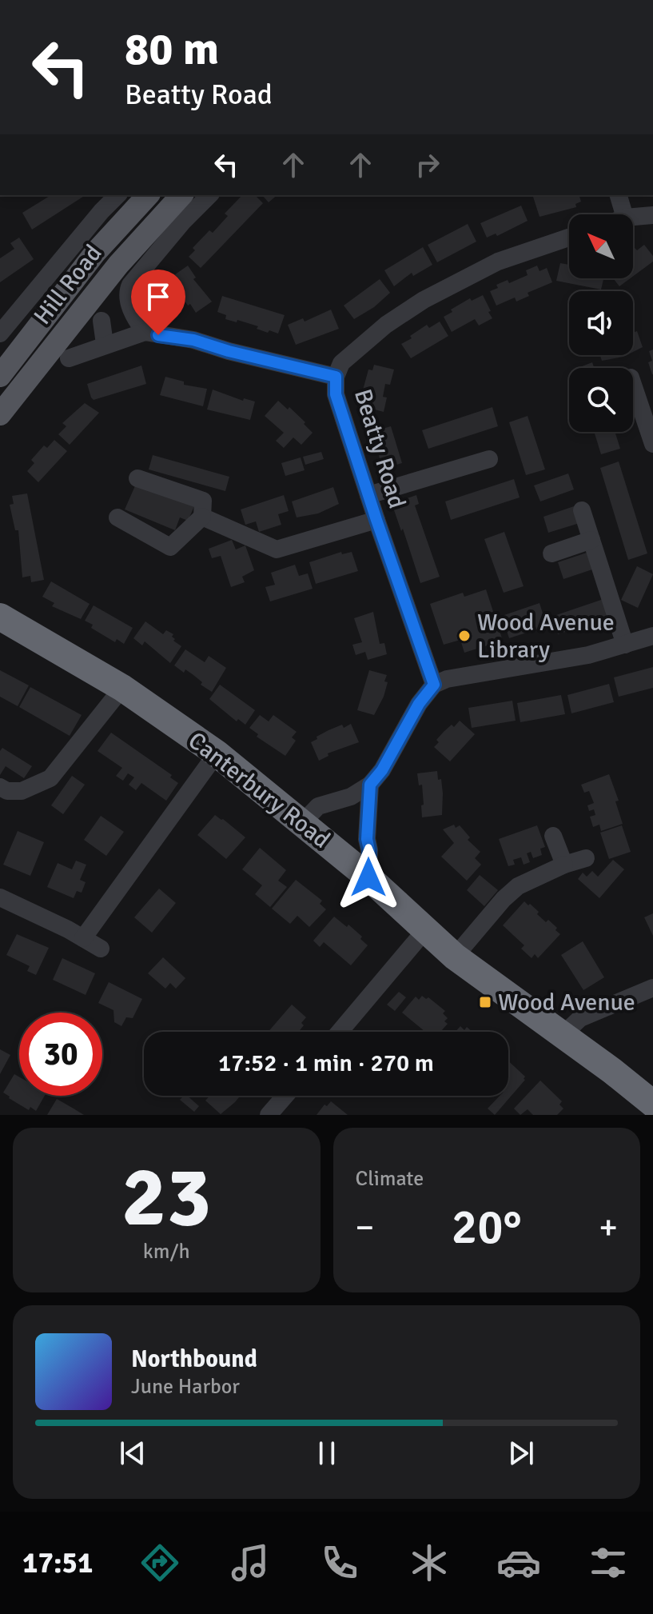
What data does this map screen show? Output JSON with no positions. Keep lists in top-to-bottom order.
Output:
{
  "streets": {
    "highway": ["Canterbury Road"],
    "main road": ["Hill Road"],
    "street": ["Beatty Road"]
  },
  "crossings": [
    ["Hill Road", "Beatty Road"]
  ],
  "places": {
    "other": ["Wood Avenue Library"],
    "transit": ["Wood Avenue"]
  },
  "north": "top left",
  "page": {
    "turn": ["80 m", "Beatty Road"],
    "limit": "30",
    "trip": "17:52 · 1 min · 270 m",
    "tile": [
      ["23", "km/h"],
      "Climate"
    ],
    "heat": ["−", "20°", "+"],
    "song": ["Northbound", "June Harbor"],
    "tabs": "17:51"
  }
}
